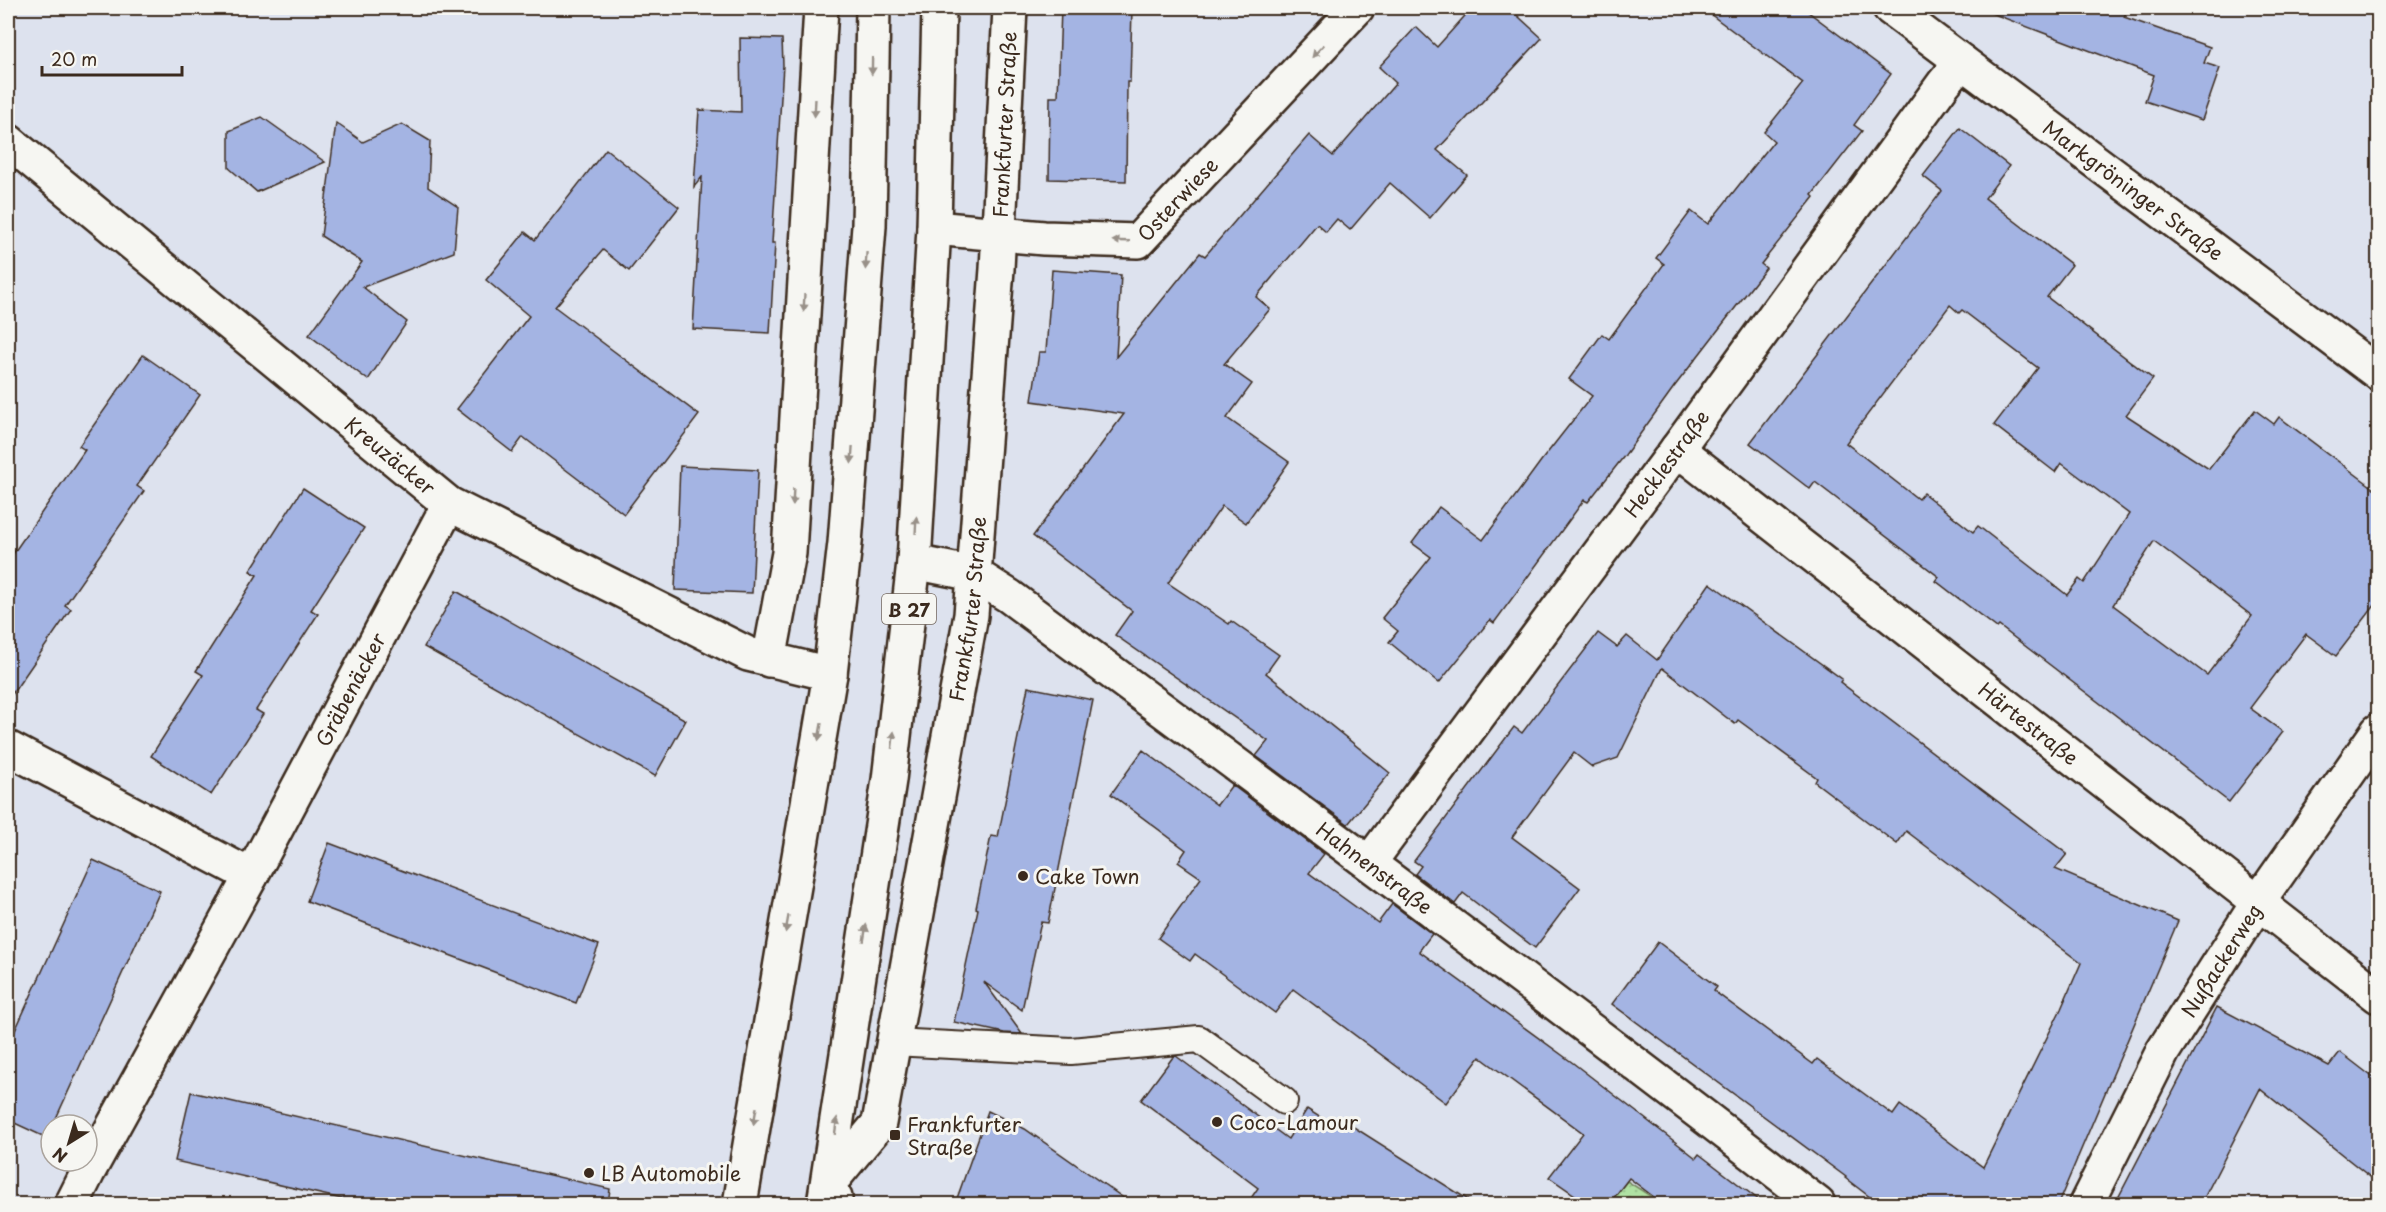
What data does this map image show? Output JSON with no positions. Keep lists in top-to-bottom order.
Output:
{
  "streets": {
    "street": [
      "Frankfurter Straße",
      "Markgröninger Straße",
      "Osterwiese",
      "Kreuzäcker",
      "Hecklestraße",
      "B 27",
      "Gräbenäcker",
      "Härtestraße",
      "Hahnenstraße",
      "Nußackerweg"
    ]
  },
  "crossings": [
    ["Frankfurter Straße", "Osterwiese"],
    ["Frankfurter Straße", "Hahnenstraße"],
    ["Markgröninger Straße", "Hecklestraße"],
    ["Kreuzäcker", "Gräbenäcker"],
    ["Hecklestraße", "Härtestraße"],
    ["Hecklestraße", "Hahnenstraße"],
    ["Härtestraße", "Nußackerweg"]
  ],
  "one_way": ["Osterwiese"],
  "places": {
    "other": ["Cake Town", "Coco-Lamour", "LB Automobile"],
    "transit": ["Frankfurter Straße"]
  },
  "scale_bar": "20 m",
  "north": "bottom left"
}
